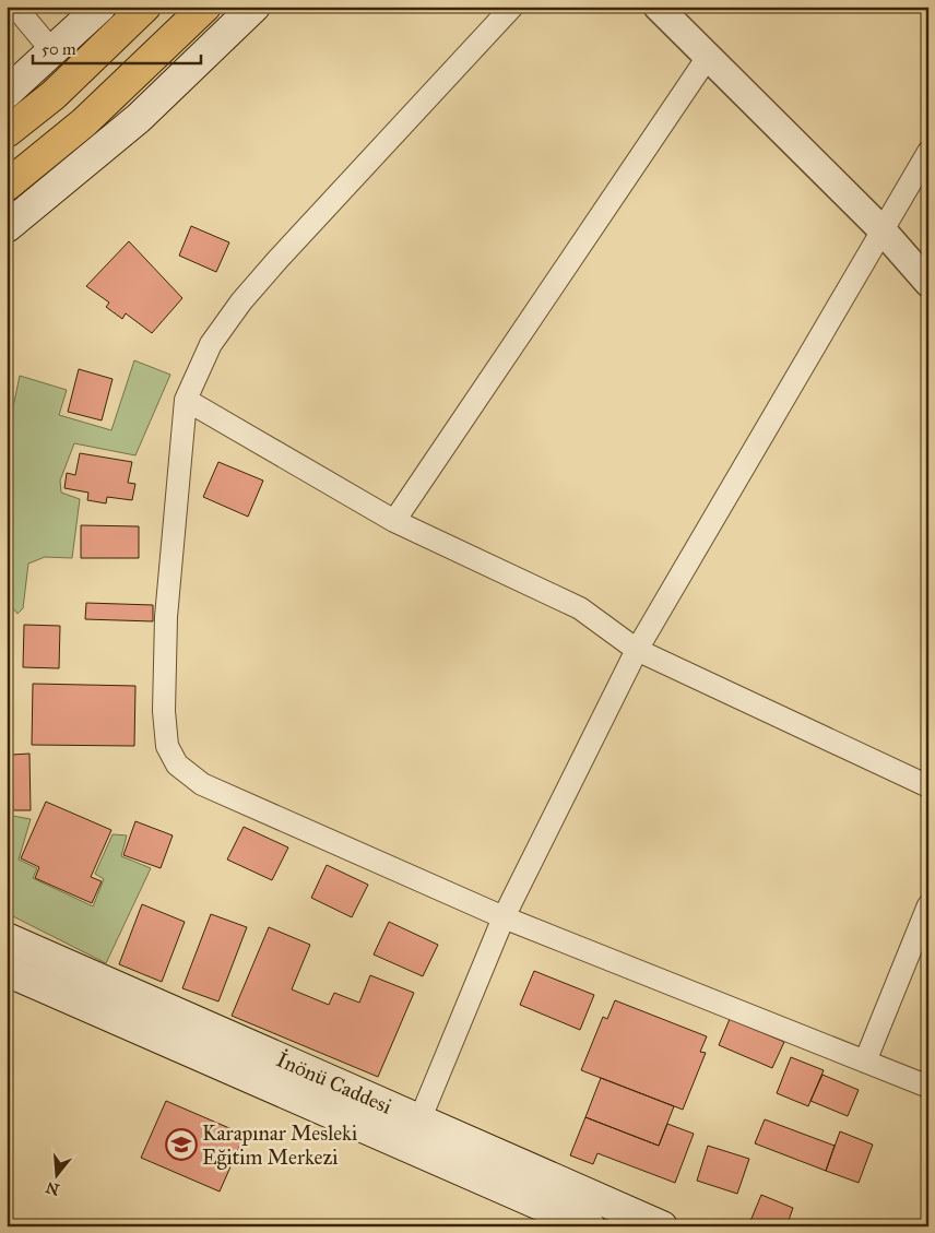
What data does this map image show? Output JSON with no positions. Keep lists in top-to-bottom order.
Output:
{
  "streets": {
    "main road": ["İnönü Caddesi"]
  },
  "places": {
    "school or university": ["Karapınar Mesleki Eğitim Merkezi"]
  },
  "scale_bar": "50 m",
  "north": "bottom"
}
